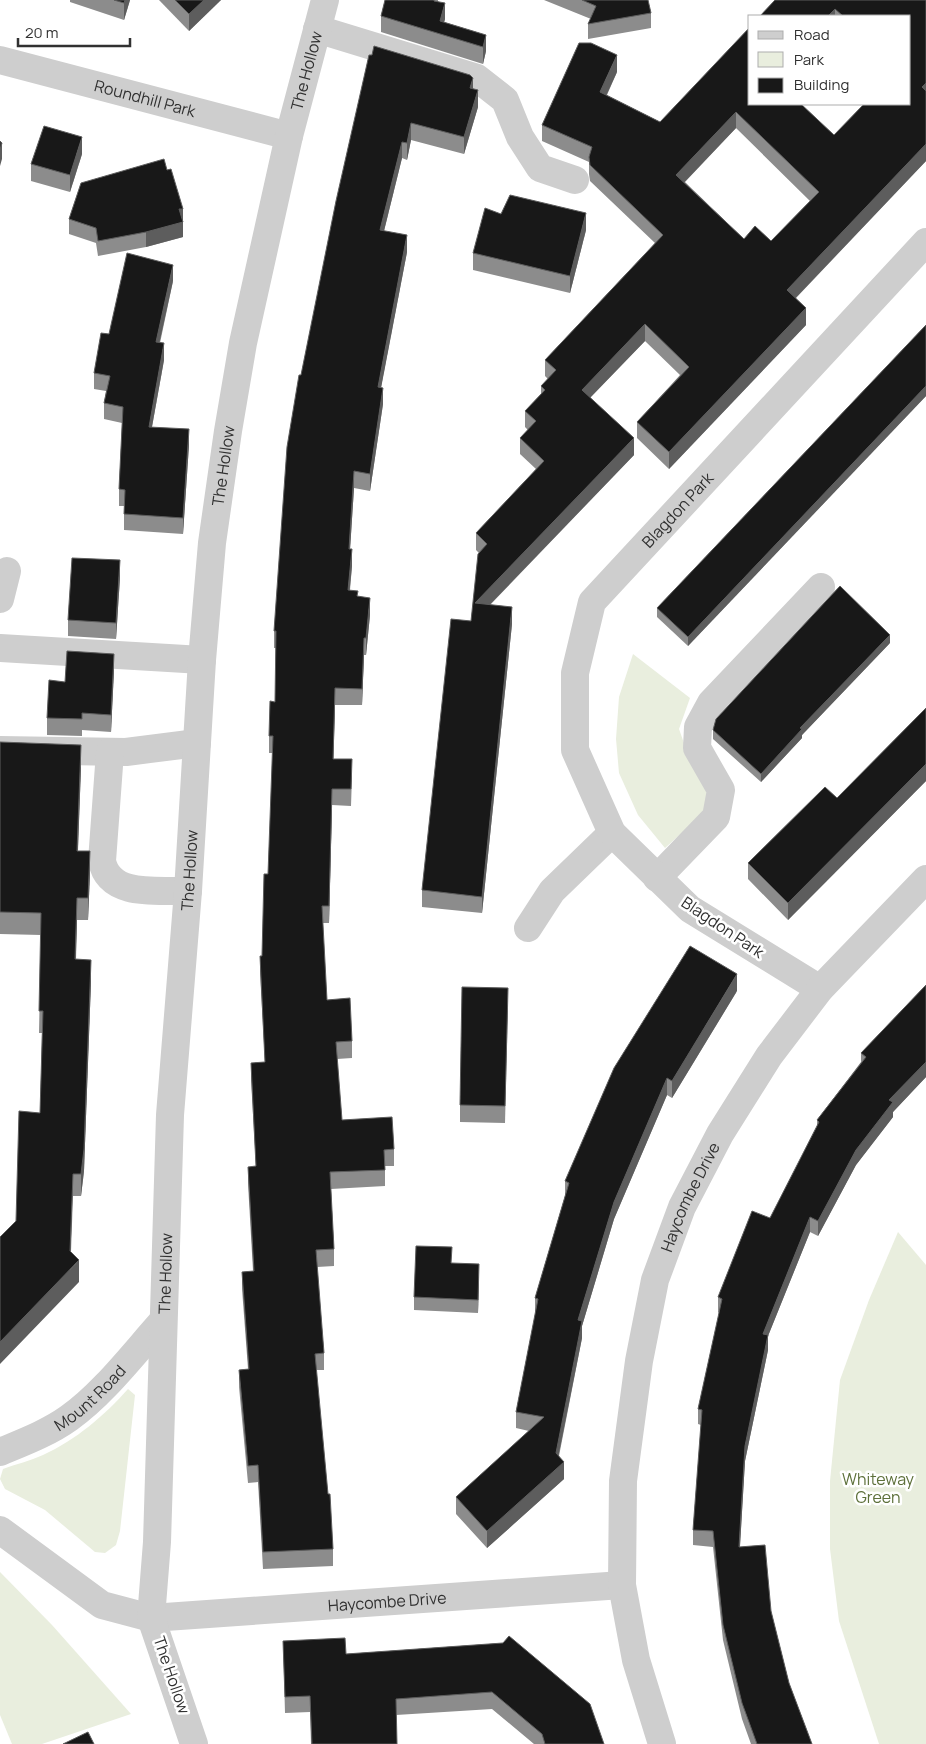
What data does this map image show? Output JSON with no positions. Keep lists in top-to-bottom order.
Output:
{
  "streets": {
    "street": [
      "The Hollow",
      "Roundhill Park",
      "Blagdon Park",
      "Haycombe Drive",
      "Mount Road"
    ]
  },
  "crossings": [
    ["The Hollow", "Roundhill Park"],
    ["The Hollow", "Haycombe Drive"],
    ["The Hollow", "Mount Road"],
    ["Blagdon Park", "Haycombe Drive"]
  ],
  "parks": ["Whiteway Green"],
  "legend": ["Road", "Park", "Building"],
  "scale_bar": "20 m"
}
